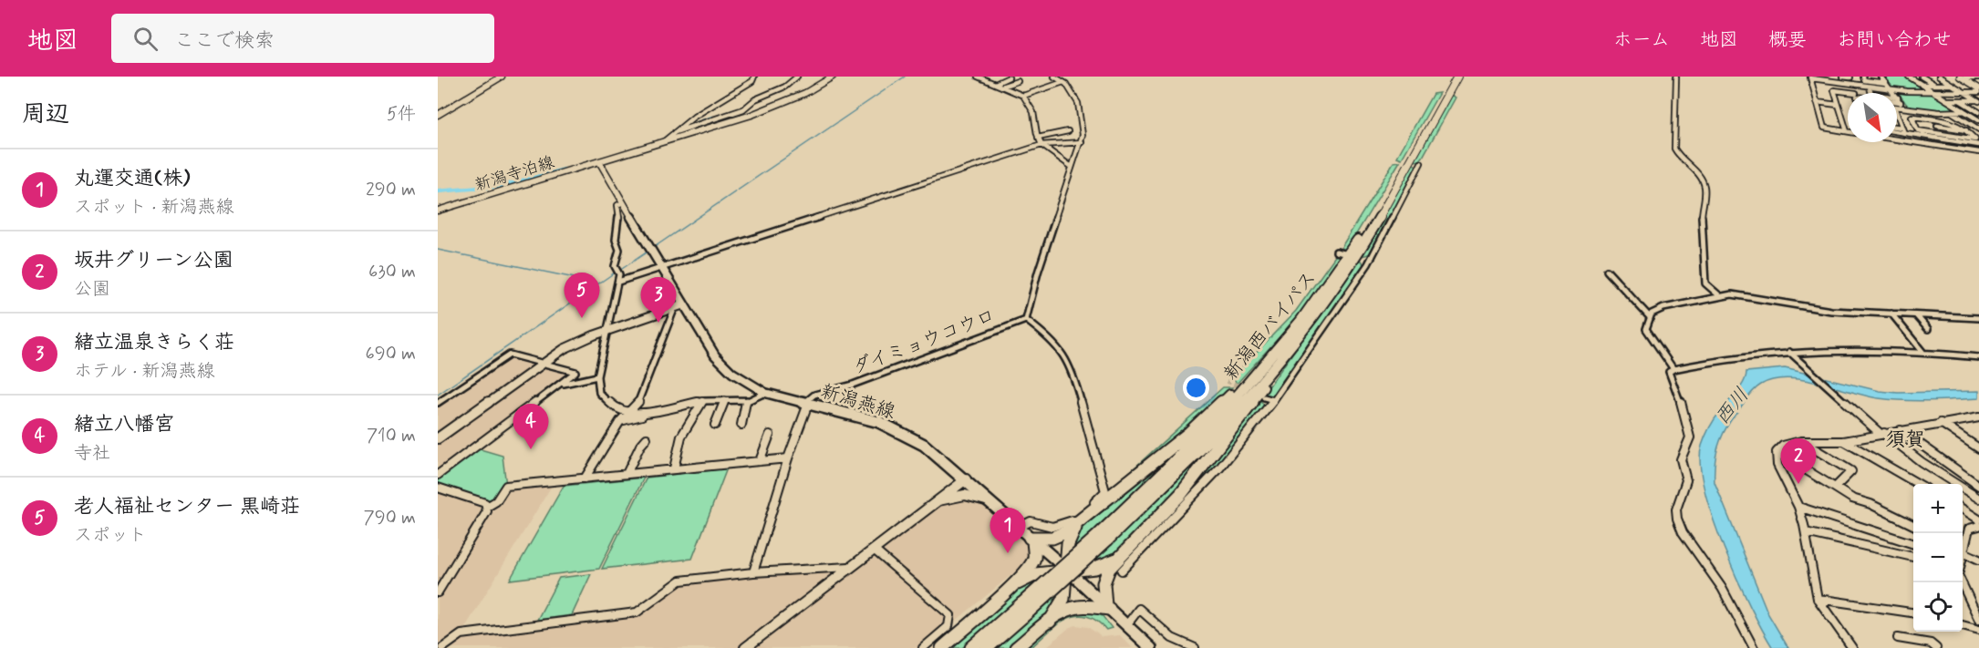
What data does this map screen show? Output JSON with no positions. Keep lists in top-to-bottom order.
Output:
{
  "streets": {
    "highway": ["新潟西バイパス"],
    "main road": ["新潟寺泊線", "新潟燕線"],
    "street": ["ダイミョウコウロ"]
  },
  "crossings": [
    ["新潟寺泊線", "新潟燕線"],
    ["ダイミョウコウロ", "新潟燕線"]
  ],
  "districts": ["須賀"],
  "water": ["西川"],
  "north": "bottom right",
  "page": {
    "header": "地図",
    "search": "ここで検索",
    "nav": [
      "ホーム",
      "地図",
      "概要",
      "お問い合わせ"
    ],
    "heading": ["周辺", "5件"],
    "list": [
      {
        "mark": "1",
        "name": "丸運交通(株)",
        "note": "スポット · 新潟燕線",
        "value": "290 m"
      },
      {
        "mark": "2",
        "name": "坂井グリーン公園",
        "note": "公園",
        "value": "630 m"
      },
      {
        "mark": "3",
        "name": "緒立温泉きらく荘",
        "note": "ホテル · 新潟燕線",
        "value": "690 m"
      },
      {
        "mark": "4",
        "name": "緒立八幡宮",
        "note": "寺社",
        "value": "710 m"
      },
      {
        "mark": "5",
        "name": "老人福祉センター 黒崎荘",
        "note": "スポット",
        "value": "790 m"
      }
    ],
    "pins": [
      "5",
      "3",
      "4",
      "2",
      "1"
    ],
    "map_buttons": ["+", "−"]
  }
}
